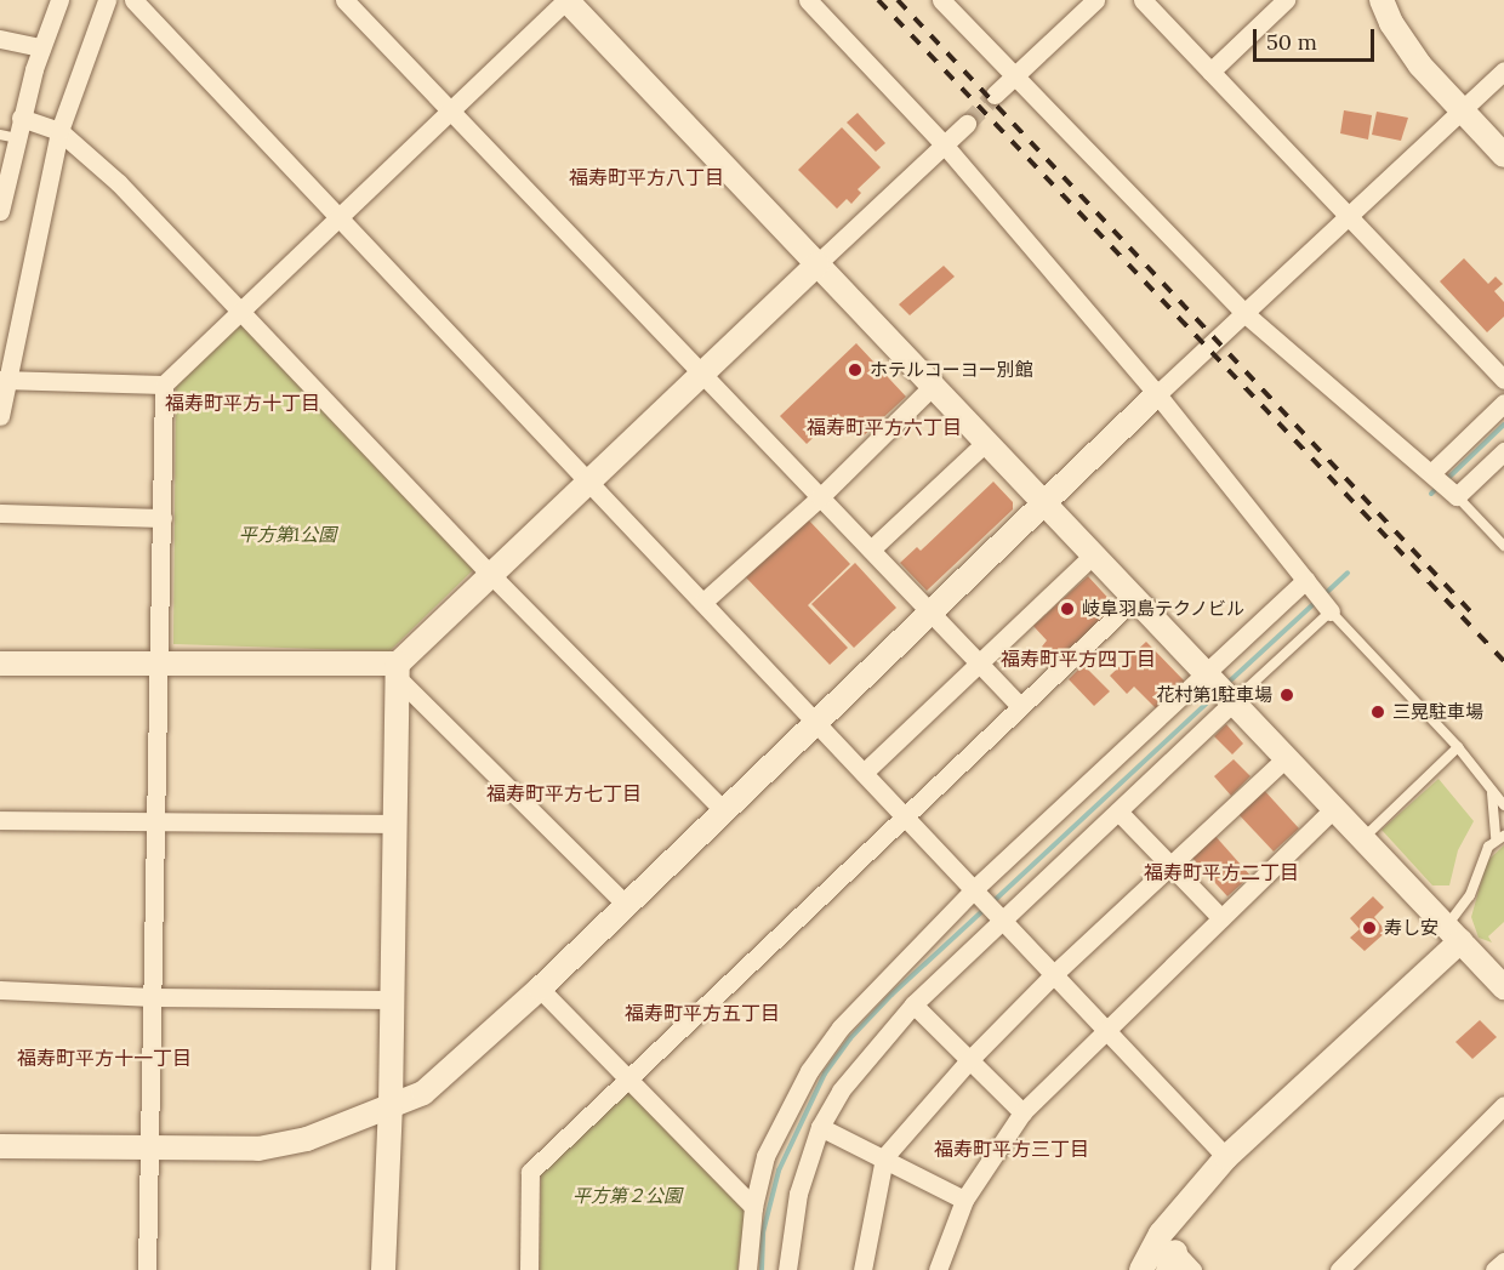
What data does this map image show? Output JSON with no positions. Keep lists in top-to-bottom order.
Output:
{
  "districts": [
    "福寿町平方八丁目",
    "福寿町平方十丁目",
    "福寿町平方六丁目",
    "福寿町平方四丁目",
    "福寿町平方七丁目",
    "福寿町平方二丁目",
    "福寿町平方五丁目",
    "福寿町平方十一丁目",
    "福寿町平方三丁目"
  ],
  "parks": ["平方第1公園", "平方第２公園"],
  "places": [
    "ホテルコーヨー別館",
    "岐阜羽島テクノビル",
    "花村第1駐車場",
    "三晃駐車場",
    "寿し安"
  ],
  "scale_bar": "50 m"
}
